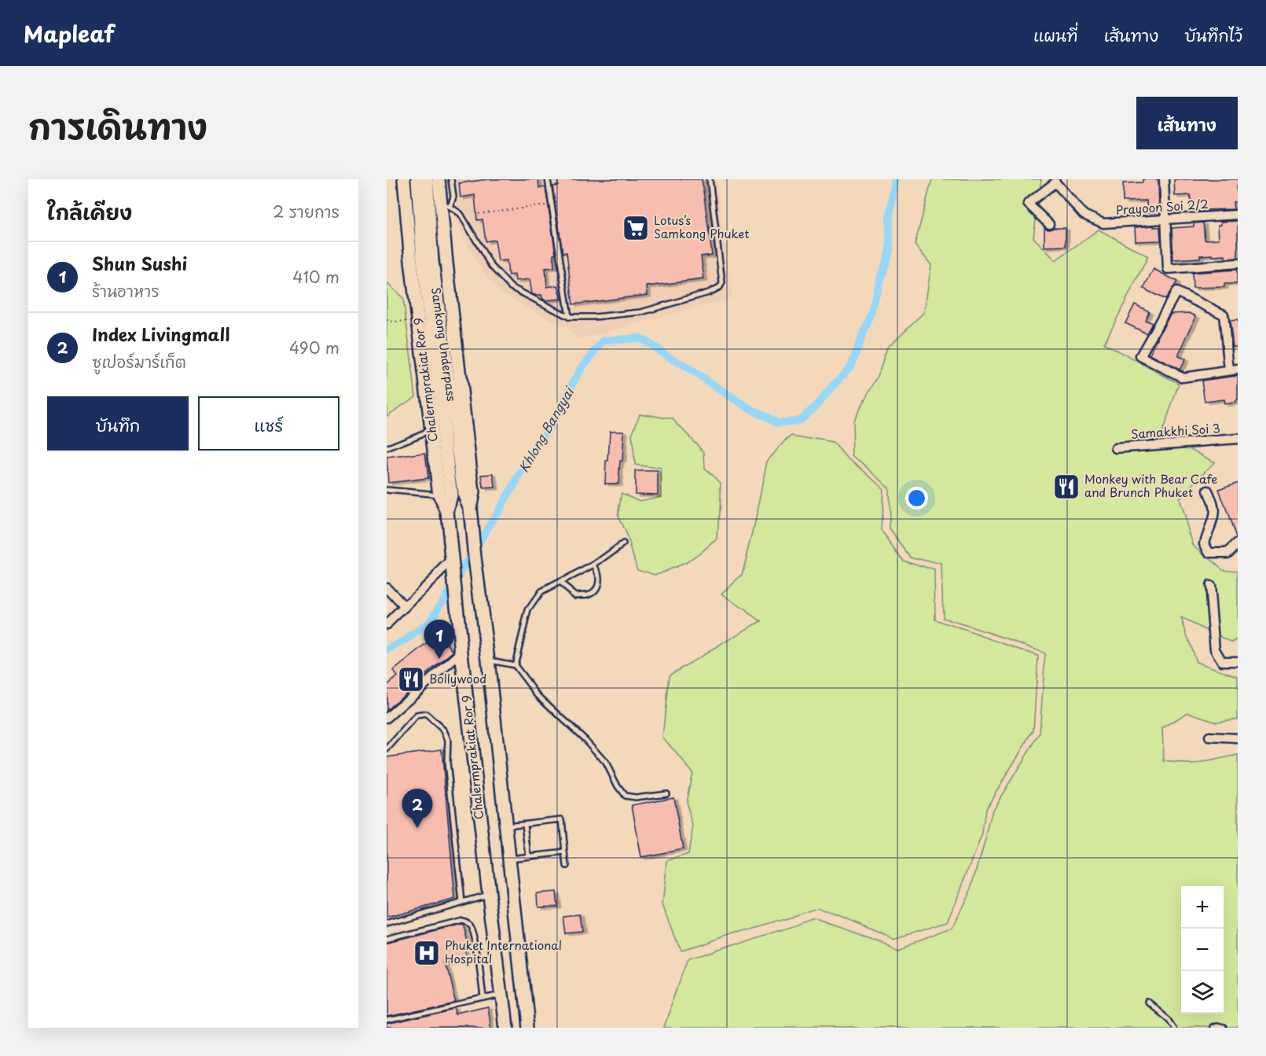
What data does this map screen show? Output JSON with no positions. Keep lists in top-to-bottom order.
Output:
{
  "streets": {
    "main road": ["Samkong Underpass", "Chalermprakiat Ror 9"],
    "street": ["Prayoon Soi 2/2", "Samakkhi Soi 3"]
  },
  "crossings": [
    ["Samkong Underpass", "Chalermprakiat Ror 9"]
  ],
  "water": ["Khlong Bangyai"],
  "places": {
    "supermarket": ["Lotus’s Samkong Phuket"],
    "restaurant": ["Monkey with Bear Cafe and Brunch Phuket", "Bollywood"],
    "hospital": ["Phuket International Hospital"]
  },
  "page": {
    "header": "Mapleaf",
    "nav": ["แผนที่", "เส้นทาง", "บันทึกไว้"],
    "title": "การเดินทาง",
    "buttons": [
      "เส้นทาง",
      ["บันทึก", "แชร์"]
    ],
    "heading": ["ใกล้เคียง", "2 รายการ"],
    "list": [
      {
        "mark": "1",
        "name": "Shun Sushi",
        "note": "ร้านอาหาร",
        "value": "410 m"
      },
      {
        "mark": "2",
        "name": "Index Livingmall",
        "note": "ซูเปอร์มาร์เก็ต",
        "value": "490 m"
      }
    ],
    "pins": ["1", "2"],
    "map_buttons": ["+", "−"]
  }
}
